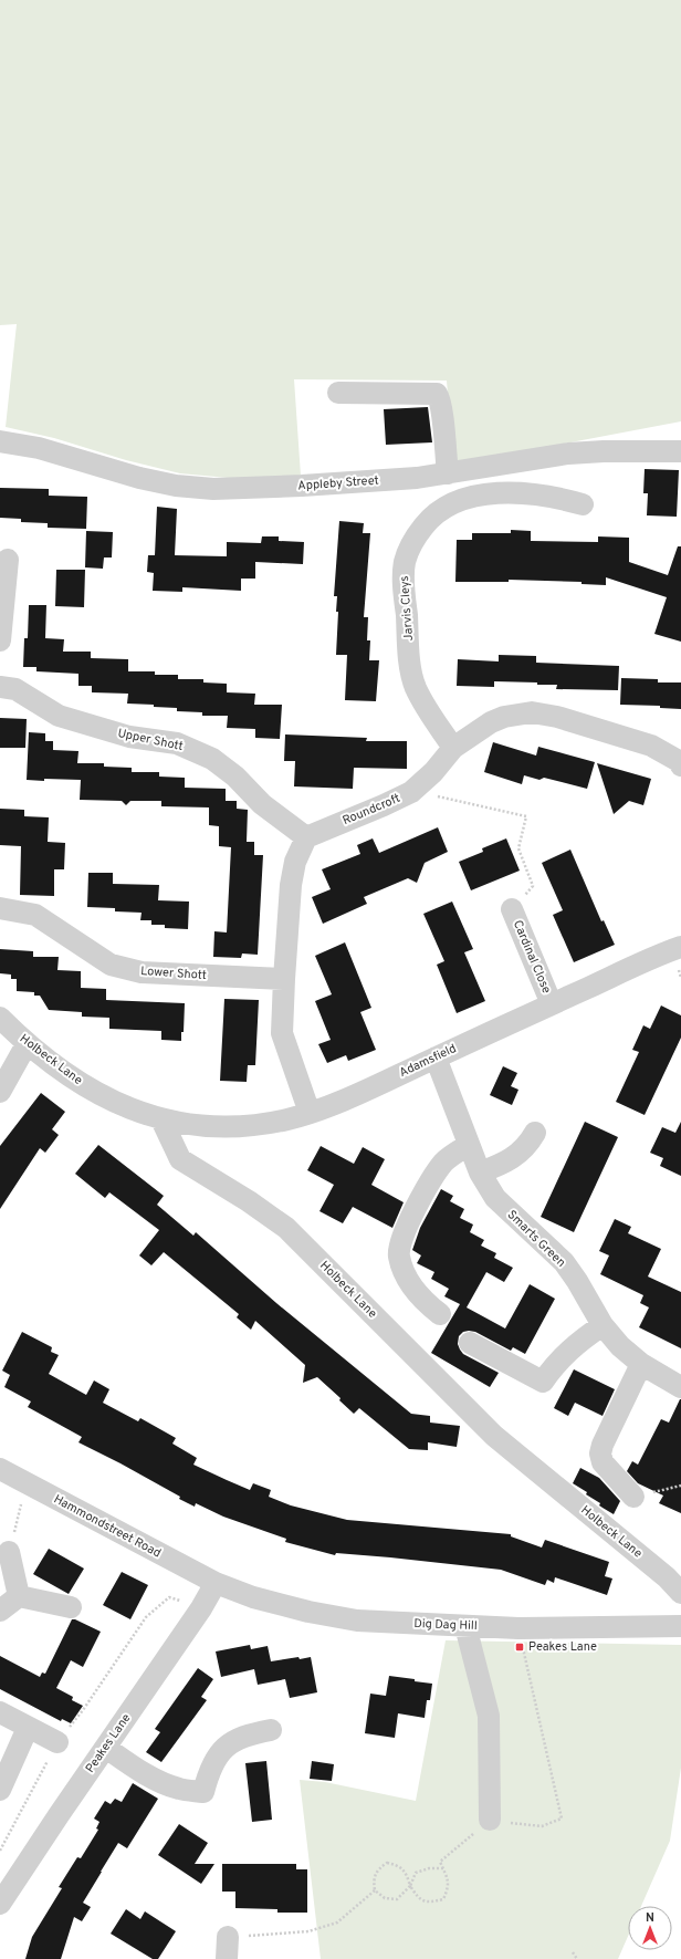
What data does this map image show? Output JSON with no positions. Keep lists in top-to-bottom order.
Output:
{
  "streets": {
    "street": [
      "Appleby Street",
      "Jarvis Cleys",
      "Upper Shott",
      "Roundcroft",
      "Cardinal Close",
      "Lower Shott",
      "Holbeck Lane",
      "Adamsfield",
      "Smarts Green",
      "Hammondstreet Road",
      "Dig Dag Hill",
      "Peakes Lane"
    ]
  },
  "crossings": [
    ["Jarvis Cleys", "Roundcroft"],
    ["Upper Shott", "Roundcroft"],
    ["Cardinal Close", "Adamsfield"],
    ["Holbeck Lane", "Adamsfield"],
    ["Adamsfield", "Smarts Green"],
    ["Hammondstreet Road", "Dig Dag Hill"],
    ["Hammondstreet Road", "Peakes Lane"],
    ["Dig Dag Hill", "Peakes Lane"]
  ],
  "places": {
    "transit": ["Peakes Lane"]
  },
  "north": "top"
}
